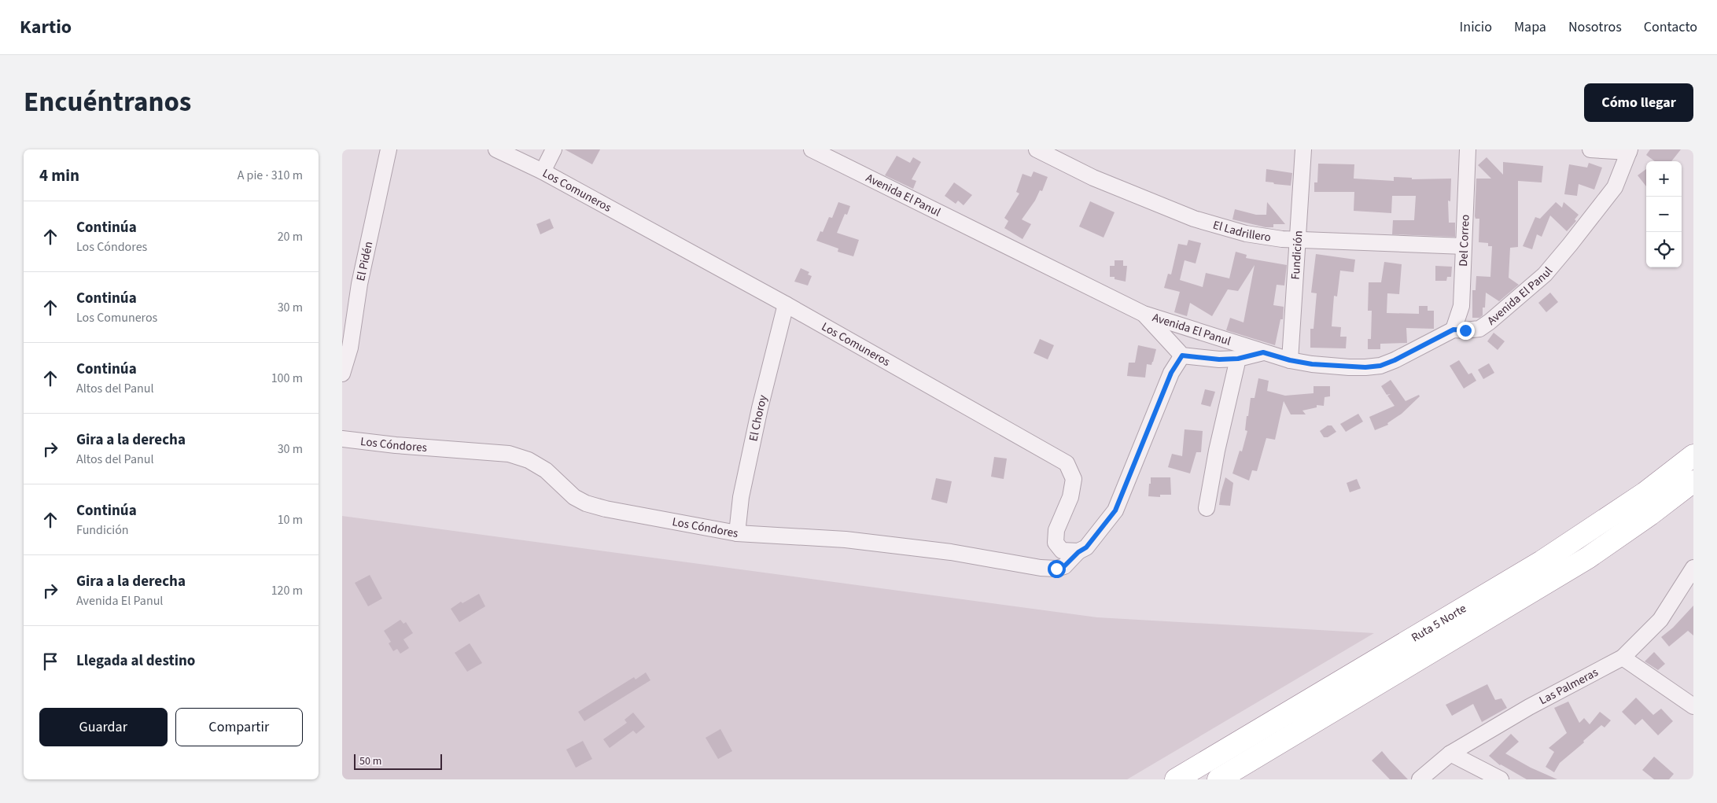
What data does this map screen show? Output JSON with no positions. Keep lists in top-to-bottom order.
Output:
{
  "streets": {
    "highway": ["Ruta 5 Norte"],
    "street": [
      "Los Comuneros",
      "Avenida El Panul",
      "El Ladrillero",
      "Del Correo",
      "Fundición",
      "El Pidén",
      "El Choroy",
      "Los Cóndores",
      "Las Palmeras"
    ]
  },
  "crossings": [
    ["Los Comuneros", "El Choroy"],
    ["Los Comuneros", "Los Cóndores"],
    ["Avenida El Panul", "Del Correo"],
    ["Avenida El Panul", "Fundición"],
    ["El Ladrillero", "Del Correo"],
    ["El Ladrillero", "Fundición"],
    ["El Choroy", "Los Cóndores"]
  ],
  "scale_bar": "50 m",
  "page": {
    "header": "Kartio",
    "nav": [
      "Inicio",
      "Mapa",
      "Nosotros",
      "Contacto"
    ],
    "title": "Encuéntranos",
    "buttons": [
      "Cómo llegar",
      ["Guardar", "Compartir"]
    ],
    "heading": ["4 min", "A pie · 310 m"],
    "map_buttons": ["+", "−"],
    "list": [
      ["Continúa", "Los Cóndores", "20 m"],
      ["Continúa", "Los Comuneros", "30 m"],
      ["Continúa", "Altos del Panul", "100 m"],
      ["Gira a la derecha", "Altos del Panul", "30 m"],
      ["Continúa", "Fundición", "10 m"],
      ["Gira a la derecha", "Avenida El Panul", "120 m"],
      "Llegada al destino"
    ],
    "scale": "50 m"
  }
}
